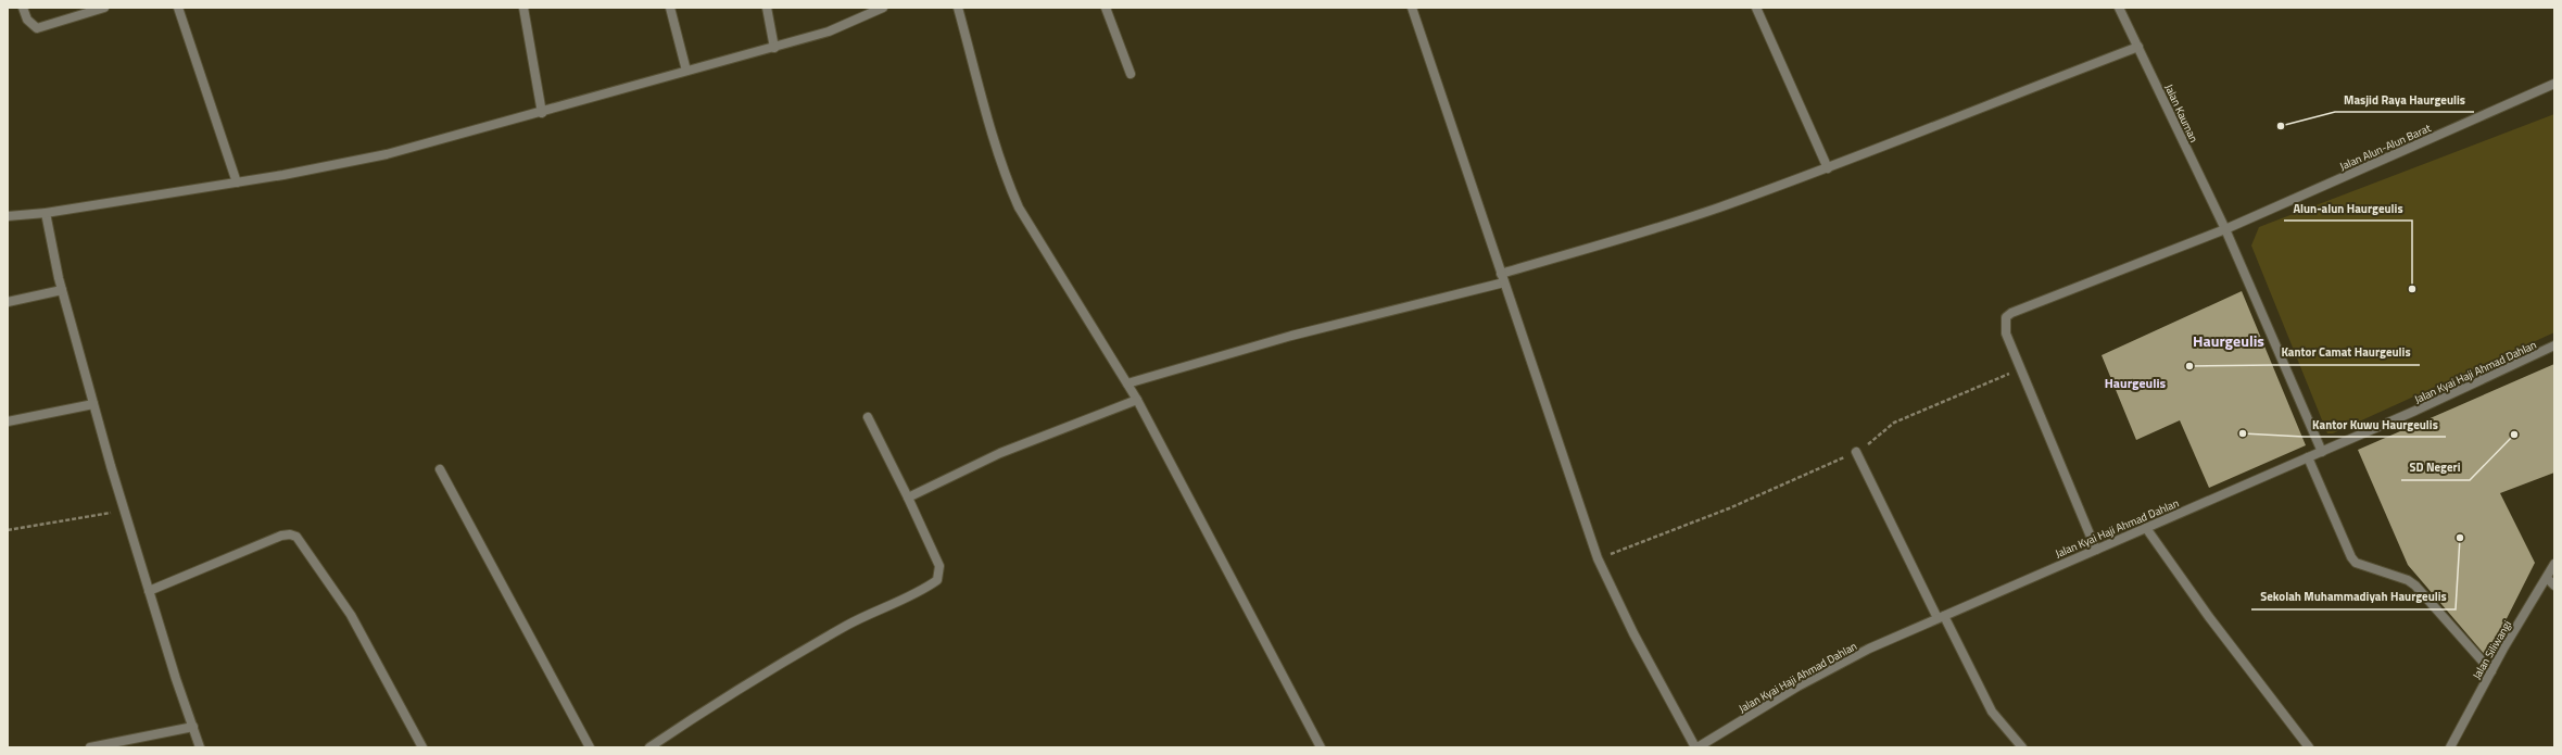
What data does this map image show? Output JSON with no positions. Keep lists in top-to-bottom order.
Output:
{
  "streets": {
    "street": [
      "Jalan Kauman",
      "Jalan Alun-Alun Barat",
      "Jalan Kyai Haji Ahmad Dahlan",
      "Jalan Siliwangi"
    ]
  },
  "crossings": [
    ["Jalan Kauman", "Jalan Alun-Alun Barat"],
    ["Jalan Kauman", "Jalan Kyai Haji Ahmad Dahlan"],
    ["Jalan Alun-Alun Barat", "Jalan Kyai Haji Ahmad Dahlan"]
  ],
  "districts": ["Haurgeulis", "Haurgeulis"],
  "places": [
    "Masjid Raya Haurgeulis",
    "Alun-alun Haurgeulis",
    "Kantor Camat Haurgeulis",
    "Kantor Kuwu Haurgeulis",
    "SD Negeri",
    "Sekolah Muhammadiyah Haurgeulis"
  ]
}
